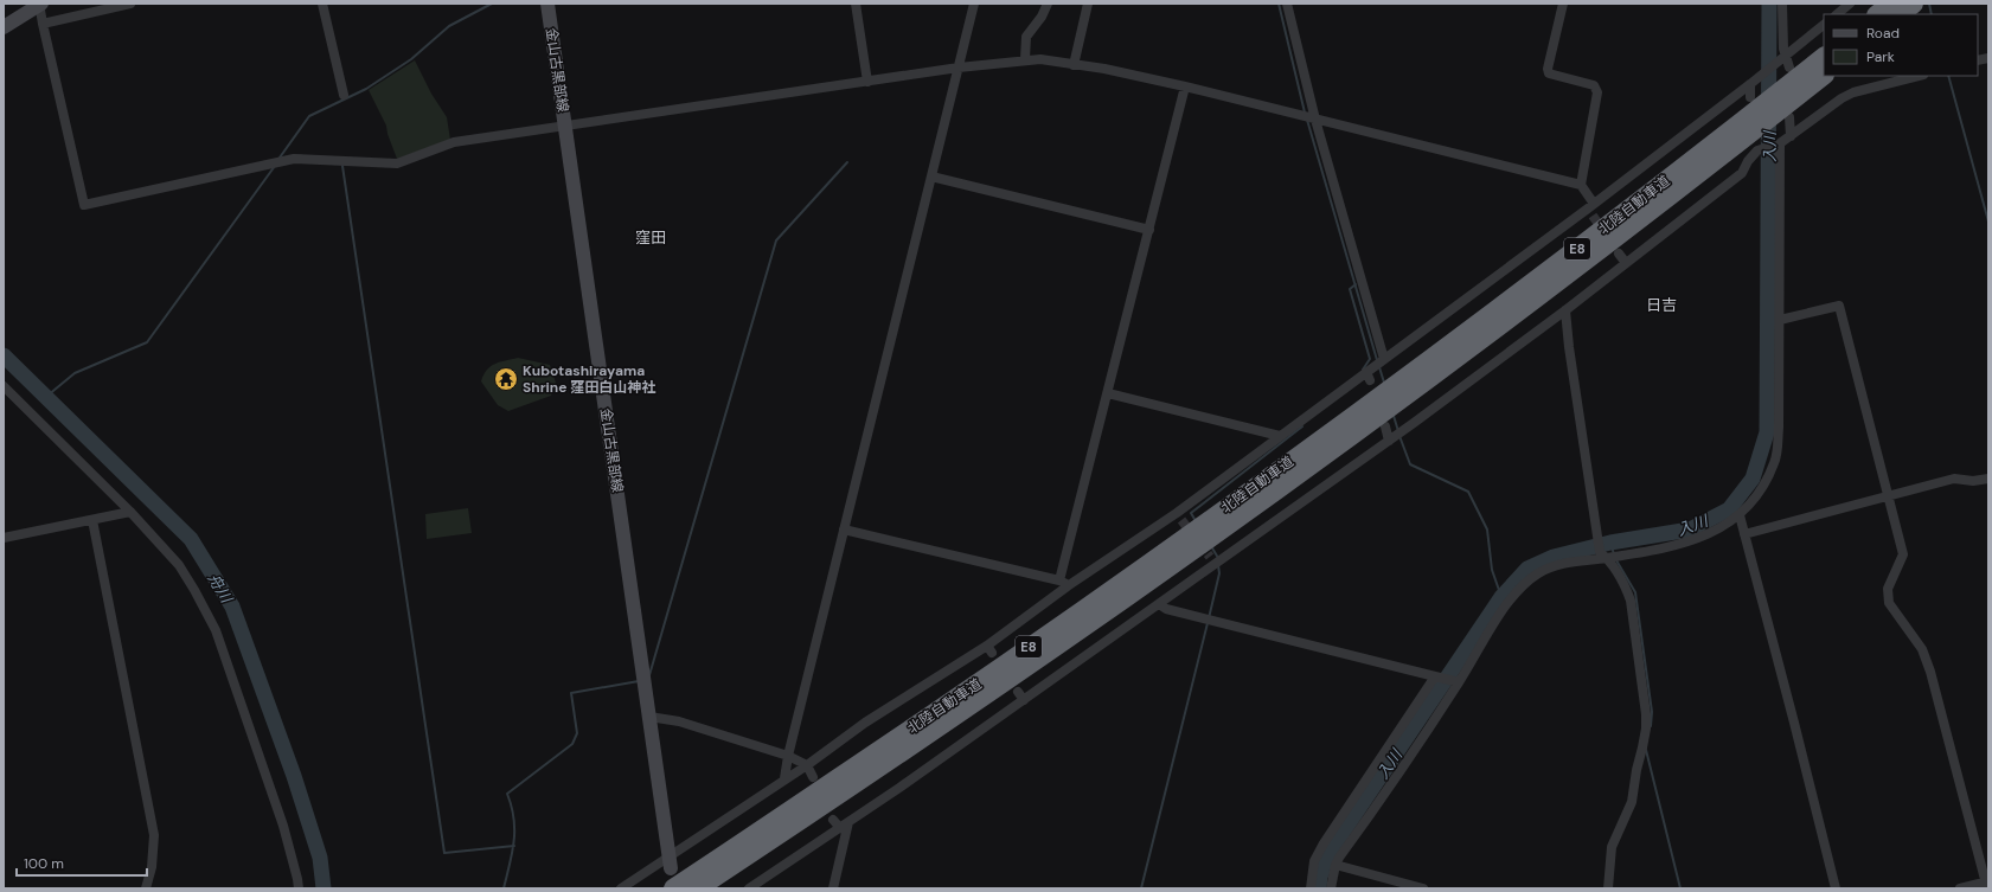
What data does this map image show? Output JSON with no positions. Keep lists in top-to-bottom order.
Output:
{
  "streets": {
    "highway": ["北陸自動車道", "E8"],
    "main road": ["金山古黒部線"]
  },
  "districts": ["窪田", "日吉"],
  "water": ["入川", "舟川"],
  "places": {
    "temple": ["Kubotashirayama Shrine 窪田白山神社"]
  },
  "legend": ["Road", "Park"],
  "scale_bar": "100 m"
}
